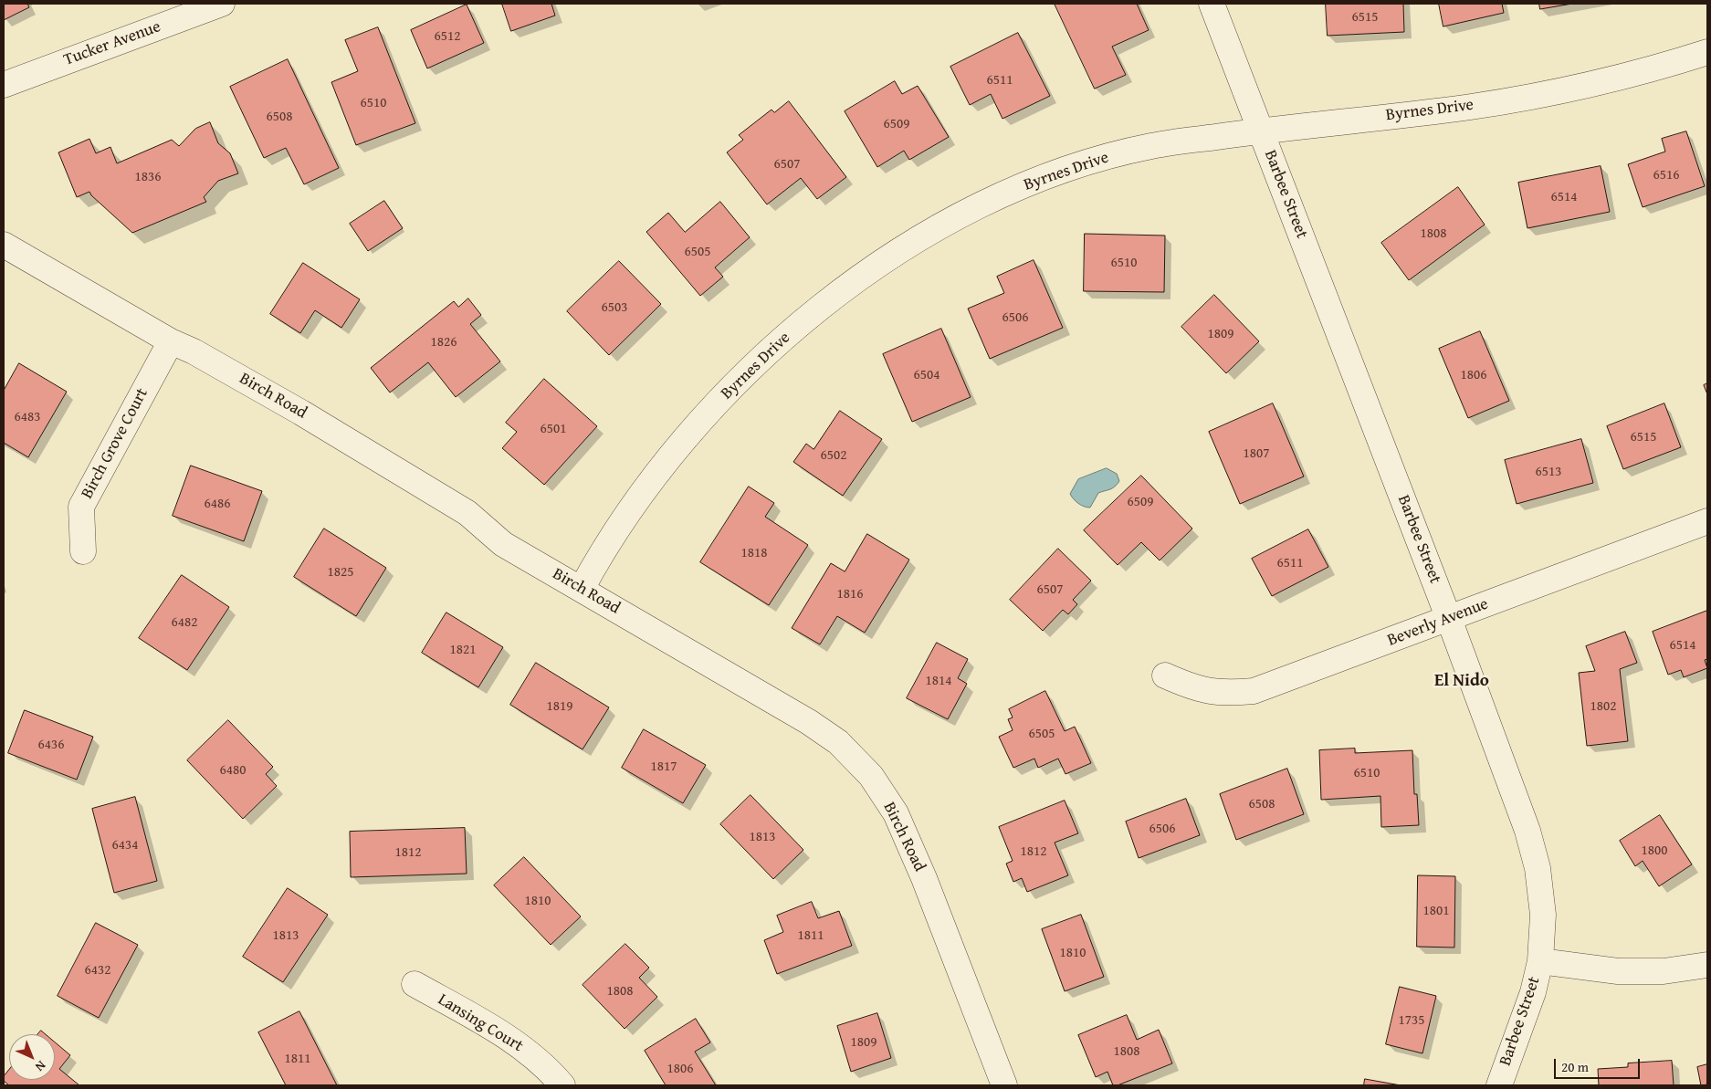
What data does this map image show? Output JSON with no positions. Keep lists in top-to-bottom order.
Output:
{
  "streets": {
    "street": [
      "Tucker Avenue",
      "Byrnes Drive",
      "Barbee Street",
      "Birch Road",
      "Birch Grove Court",
      "Beverly Avenue",
      "Lansing Court"
    ]
  },
  "crossings": [
    ["Byrnes Drive", "Barbee Street"],
    ["Byrnes Drive", "Birch Road"],
    ["Barbee Street", "Beverly Avenue"],
    ["Birch Road", "Birch Grove Court"]
  ],
  "districts": ["El Nido"],
  "house_numbers": [
    "6515",
    "6512",
    "6511",
    "6510",
    "6508",
    "6509",
    "6507",
    "6516",
    "1836",
    "6514",
    "1808",
    "6505",
    "6510",
    "6503",
    "6506",
    "1809",
    "1826",
    "6504",
    "1806",
    "6483",
    "6501",
    "6515",
    "1807",
    "6502",
    "6513",
    "6509",
    "6486",
    "1818",
    "6511",
    "1825",
    "6507",
    "1816",
    "6482",
    "6514",
    "1821",
    "1814",
    "1819",
    "1802",
    "6505",
    "6436",
    "1817",
    "6480",
    "6510",
    "6508",
    "6506",
    "1813",
    "6434",
    "1800",
    "1812",
    "1812",
    "1810",
    "1801",
    "1813",
    "1811",
    "1810",
    "6432",
    "1808",
    "1735",
    "1809",
    "1808",
    "1811",
    "1806"
  ],
  "scale_bar": "20 m",
  "north": "bottom right"
}
